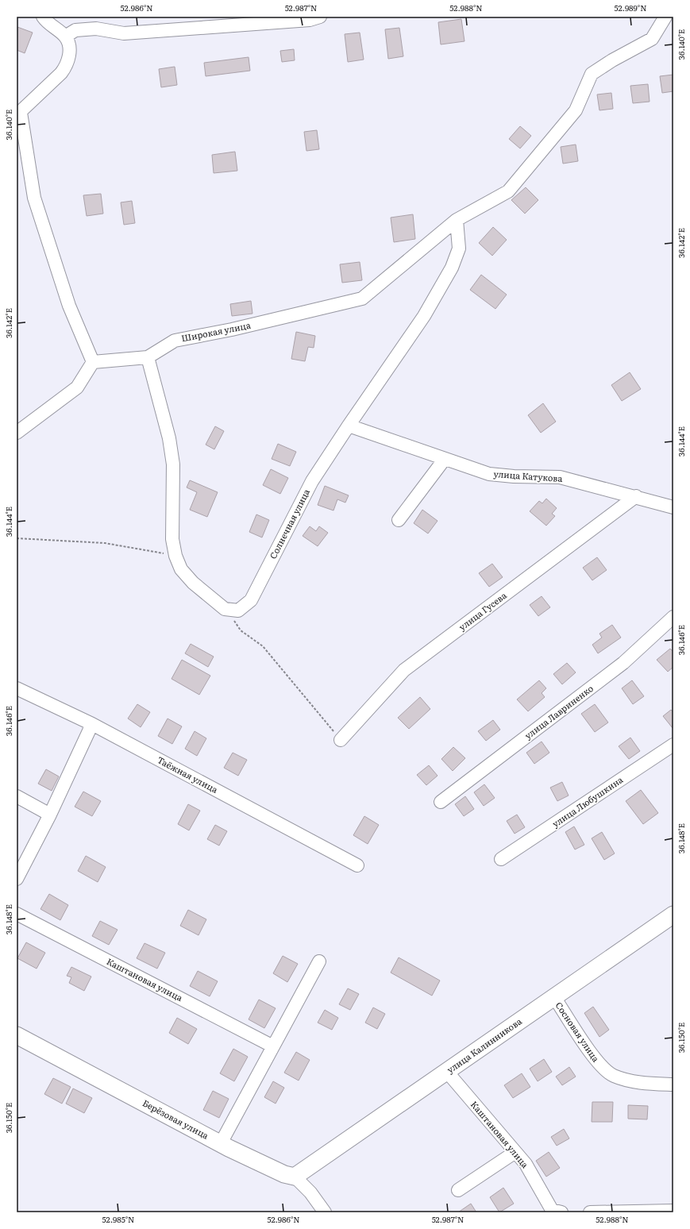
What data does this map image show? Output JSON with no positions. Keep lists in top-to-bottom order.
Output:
{
  "streets": {
    "main road": ["улица Калинникова", "Берёзовая улица"],
    "street": [
      "Широкая улица",
      "улица Катукова",
      "Солнечная улица",
      "улица Гусева",
      "улица Лавриненко",
      "Таёжная улица",
      "улица Любушкина",
      "Каштановая улица",
      "Сосновая улица"
    ]
  },
  "crossings": [
    ["Широкая улица", "Солнечная улица"],
    ["улица Катукова", "Солнечная улица"],
    ["улица Катукова", "улица Гусева"],
    ["Каштановая улица", "улица Калинникова"],
    ["Сосновая улица", "улица Калинникова"],
    ["улица Калинникова", "Берёзовая улица"]
  ],
  "coordinates": [
    "52.986°N",
    "52.987°N",
    "52.988°N",
    "52.989°N",
    "36.140°E",
    "36.142°E",
    "36.144°E",
    "36.146°E",
    "36.148°E",
    "36.150°E",
    "52.985°N"
  ]
}
